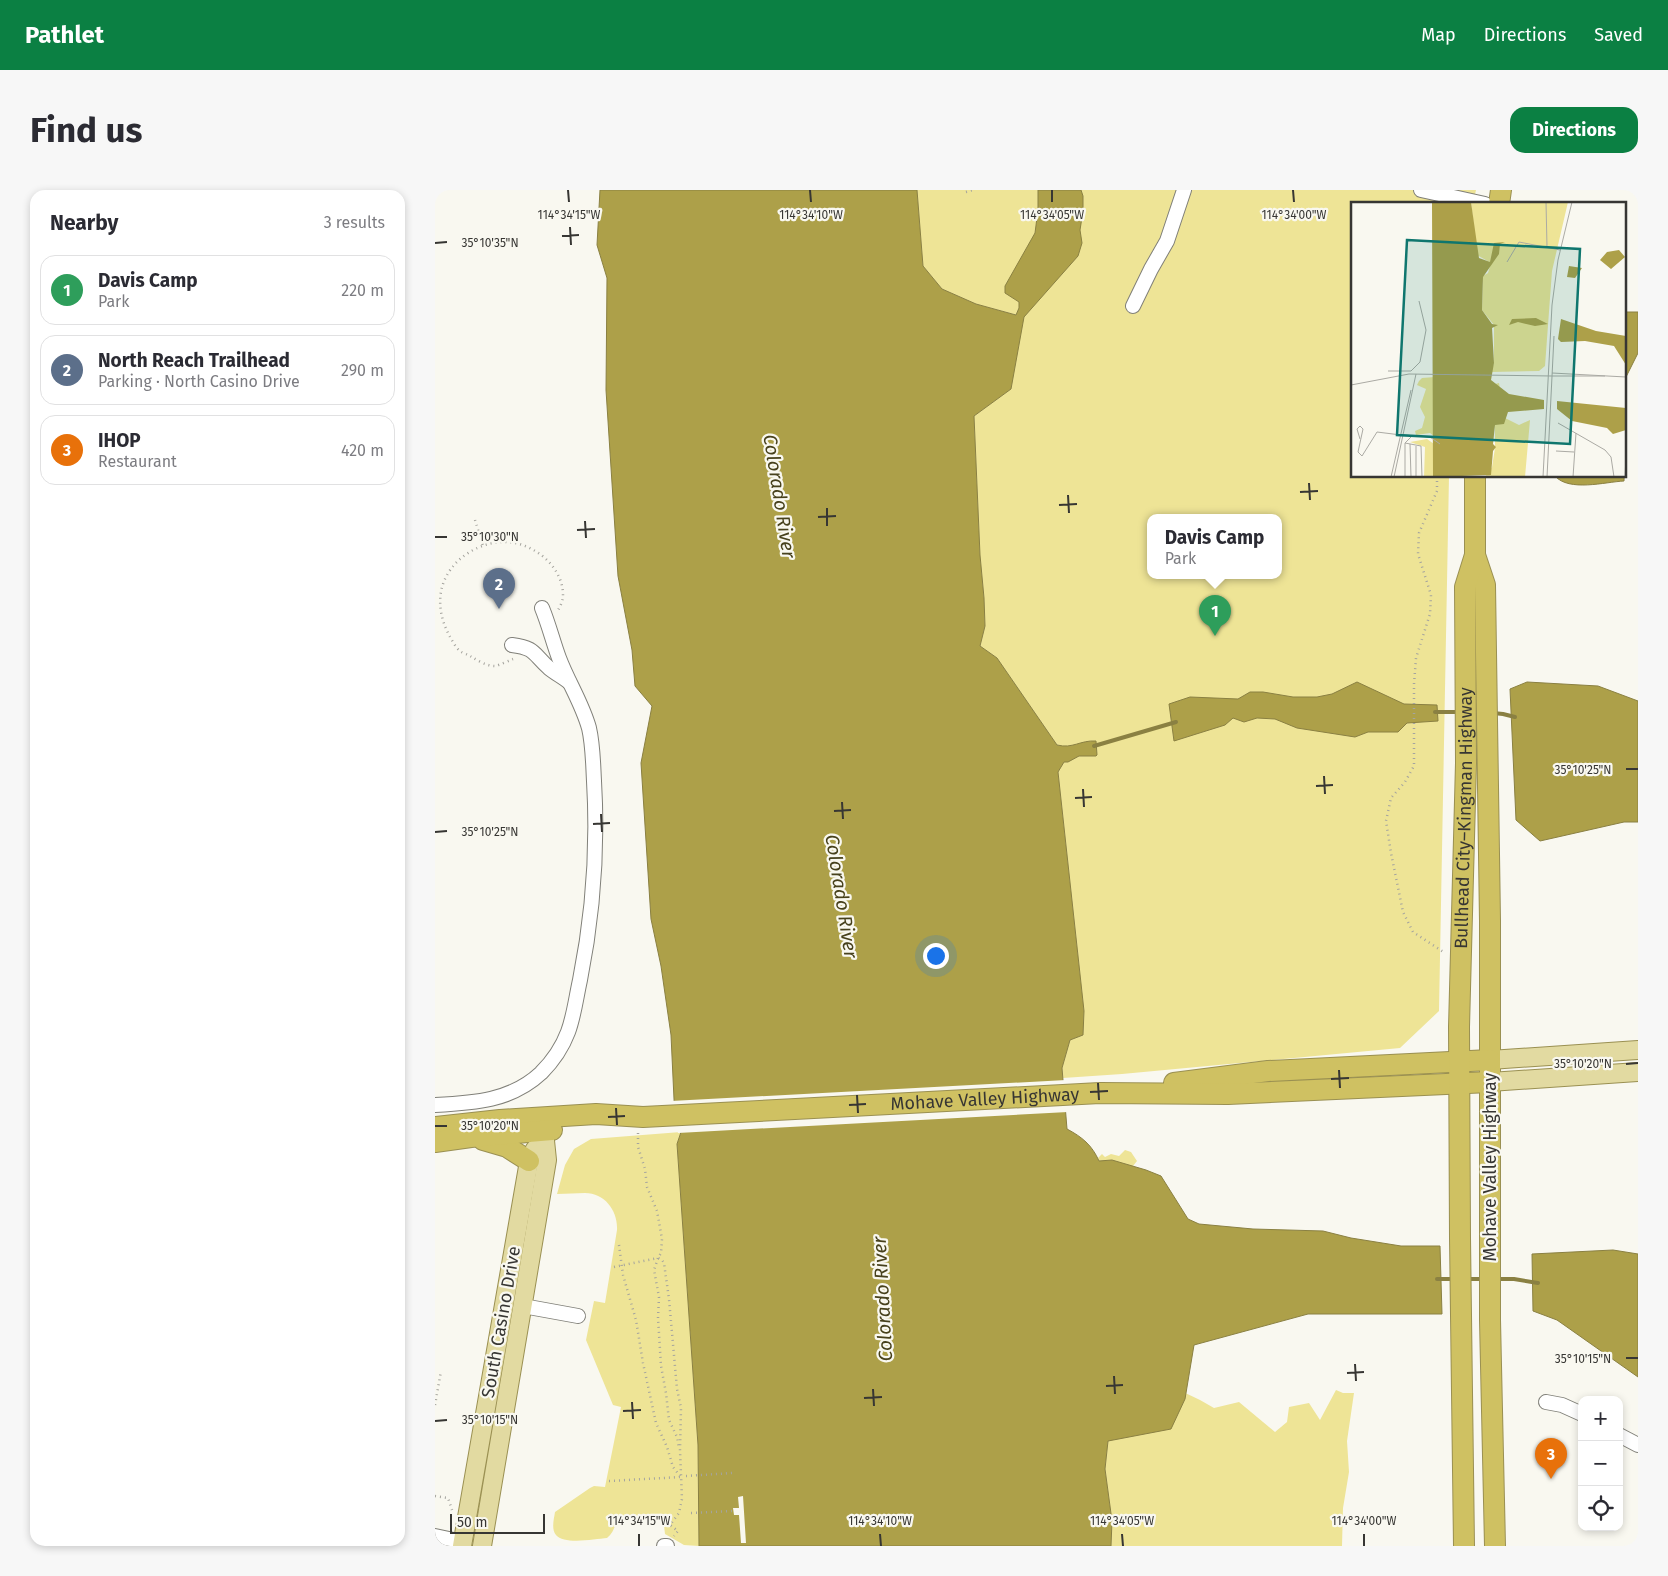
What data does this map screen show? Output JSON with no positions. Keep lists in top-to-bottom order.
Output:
{
  "streets": {
    "highway": ["Bullhead City–Kingman Highway", "Mohave Valley Highway"],
    "main road": ["South Casino Drive"]
  },
  "crossings": [
    ["Bullhead City–Kingman Highway", "Mohave Valley Highway"],
    ["Mohave Valley Highway", "South Casino Drive"]
  ],
  "water": ["Colorado River"],
  "scale_bar": "50 m",
  "page": {
    "header": "Pathlet",
    "nav": ["Map", "Directions", "Saved"],
    "buttons": "Directions",
    "title": "Find us",
    "heading": ["Nearby", "3 results"],
    "list": [
      {
        "mark": "1",
        "name": "Davis Camp",
        "note": "Park",
        "value": "220 m"
      },
      {
        "mark": "2",
        "name": "North Reach Trailhead",
        "note": "Parking · North Casino Drive",
        "value": "290 m"
      },
      {
        "mark": "3",
        "name": "IHOP",
        "note": "Restaurant",
        "value": "420 m"
      }
    ],
    "popup": ["Davis Camp", "Park"],
    "pins": ["2", "1", "3"],
    "map_buttons": ["+", "−"],
    "scale": "50 m"
  },
  "coordinates": [
    "114°34'15\"W",
    "114°34'10\"W",
    "114°34'05\"W",
    "114°34'00\"W",
    "35°10'35\"N",
    "35°10'30\"N",
    "35°10'25\"N",
    "35°10'20\"N",
    "35°10'15\"N"
  ]
}
